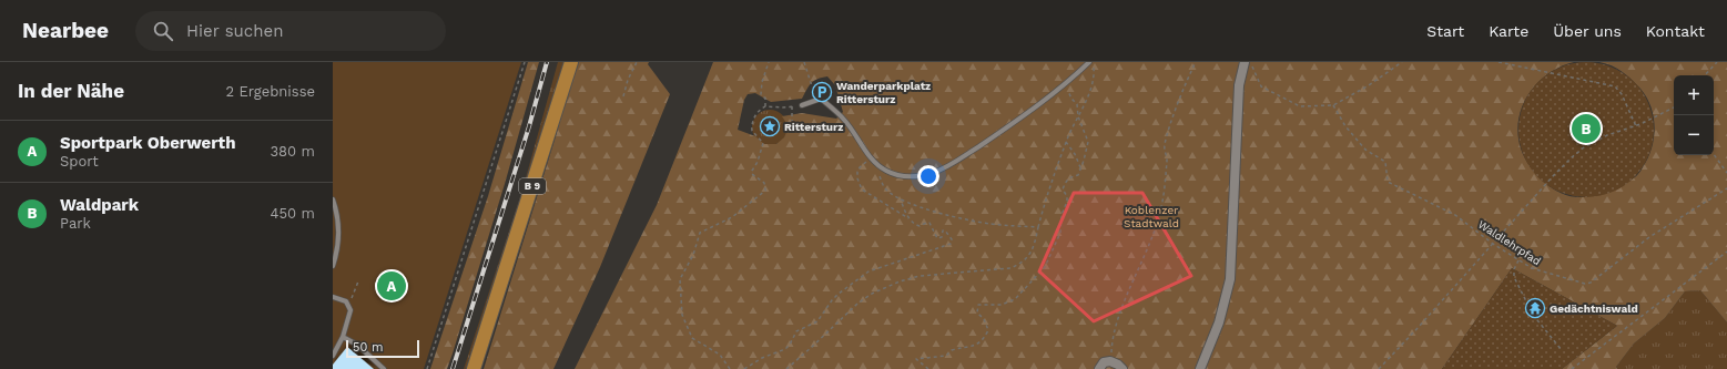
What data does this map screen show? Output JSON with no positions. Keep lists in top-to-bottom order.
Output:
{
  "streets": {
    "main road": ["B 9"],
    "path": ["Waldlehrpfad"]
  },
  "parks": ["Koblenzer Stadtwald"],
  "places": {
    "parking": ["Wanderparkplatz Rittersturz"],
    "place": ["Rittersturz"],
    "temple": ["Gedächtniswald"]
  },
  "scale_bar": "50 m",
  "page": {
    "header": "Nearbee",
    "search": "Hier suchen",
    "nav": [
      "Start",
      "Karte",
      "Über uns",
      "Kontakt"
    ],
    "heading": ["In der Nähe", "2 Ergebnisse"],
    "map_buttons": ["+", "−"],
    "pins": ["B", "A"],
    "list": [
      {
        "mark": "A",
        "name": "Sportpark Oberwerth",
        "note": "Sport",
        "value": "380 m"
      },
      {
        "mark": "B",
        "name": "Waldpark",
        "note": "Park",
        "value": "450 m"
      }
    ],
    "scale": "50 m"
  }
}
